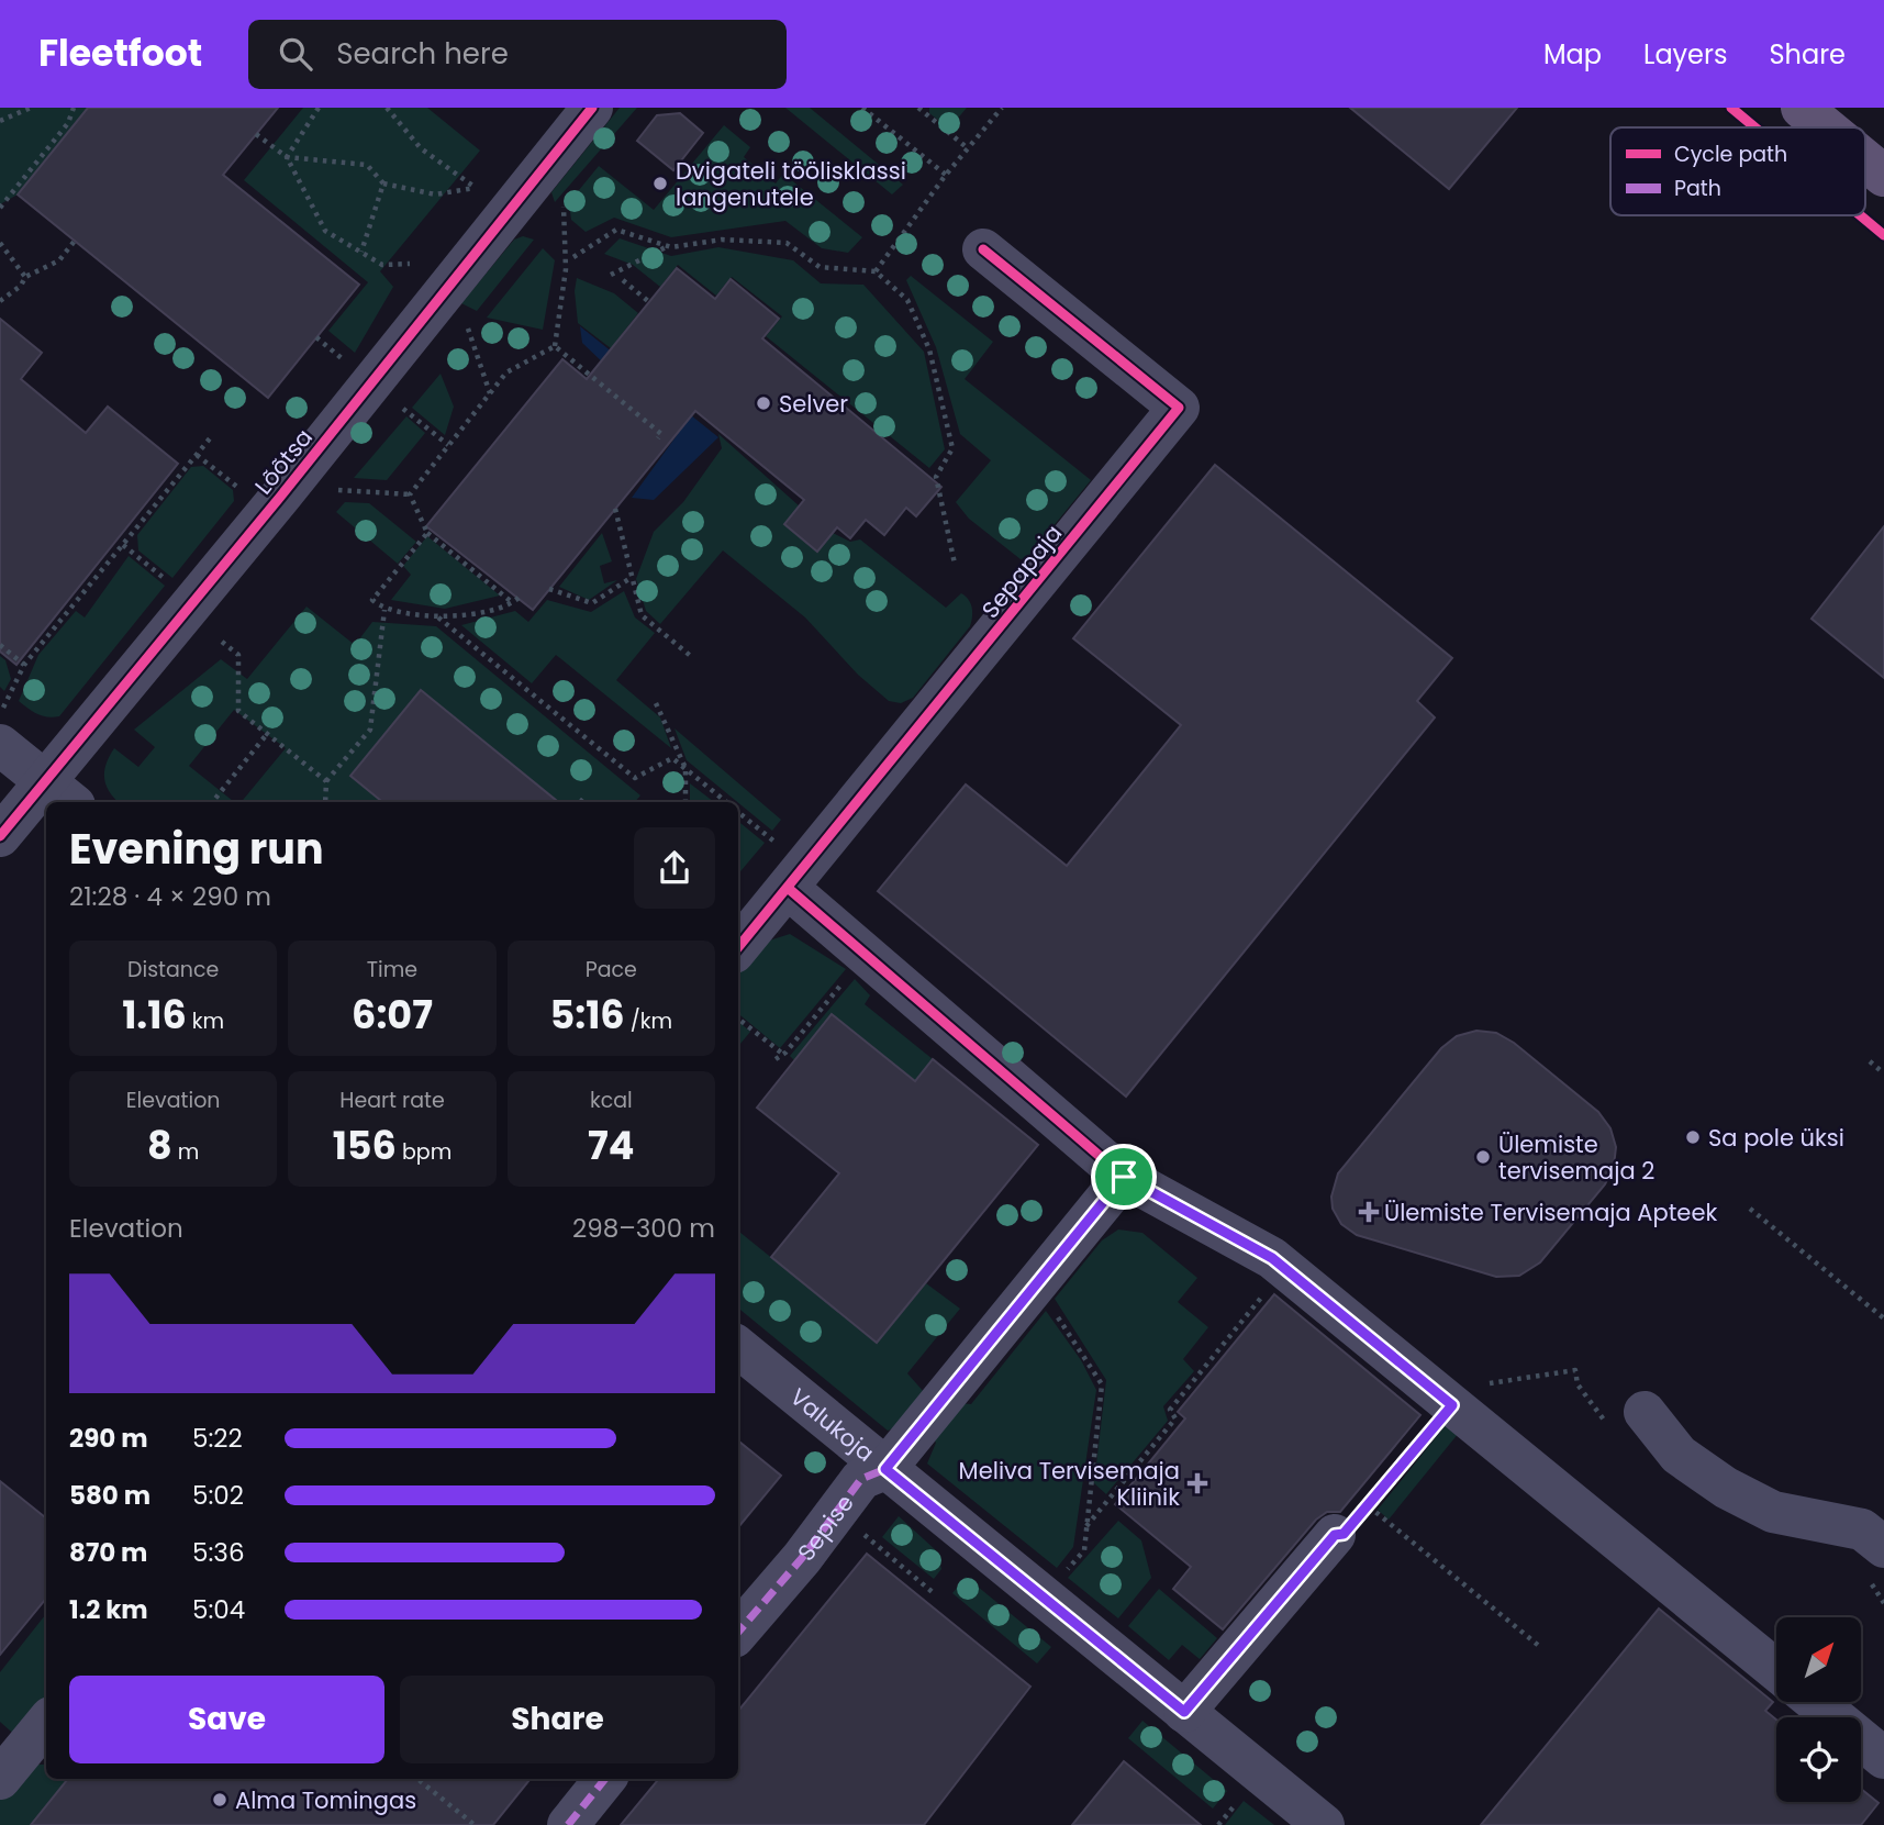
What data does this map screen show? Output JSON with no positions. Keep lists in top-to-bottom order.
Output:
{
  "streets": {
    "street": [
      "Lõõtsa",
      "Sepapaja",
      "Valukoja",
      "Sepise"
    ]
  },
  "crossings": [
    ["Valukoja", "Sepise"]
  ],
  "places": {
    "other": [
      "Dvigateli töölisklassi langenutele",
      "Selver",
      "Sa pole üksi",
      "Ülemiste tervisemaja 2",
      "Alma Tomingas"
    ],
    "health": ["Ülemiste Tervisemaja Apteek", "Meliva Tervisemaja Kliinik"]
  },
  "legend": ["Cycle path", "Path"],
  "north": "top right",
  "page": {
    "header": "Fleetfoot",
    "search": "Search here",
    "nav": ["Map", "Layers", "Share"],
    "heading": ["Evening run", "21:28 · 4 × 290 m"],
    "stats": [
      ["Distance", "1.16 km"],
      ["Time", "6:07"],
      ["Pace", "5:16 /km"],
      ["Elevation", "8 m"],
      ["Heart rate", "156 bpm"],
      ["kcal", "74"]
    ],
    "chart": ["Elevation", "298–300 m"],
    "list": [
      {
        "name": "290 m",
        "note": "5:22"
      },
      {
        "name": "580 m",
        "note": "5:02"
      },
      {
        "name": "870 m",
        "note": "5:36"
      },
      {
        "name": "1.2 km",
        "note": "5:04"
      }
    ],
    "buttons": ["Save", "Share"]
  }
}
